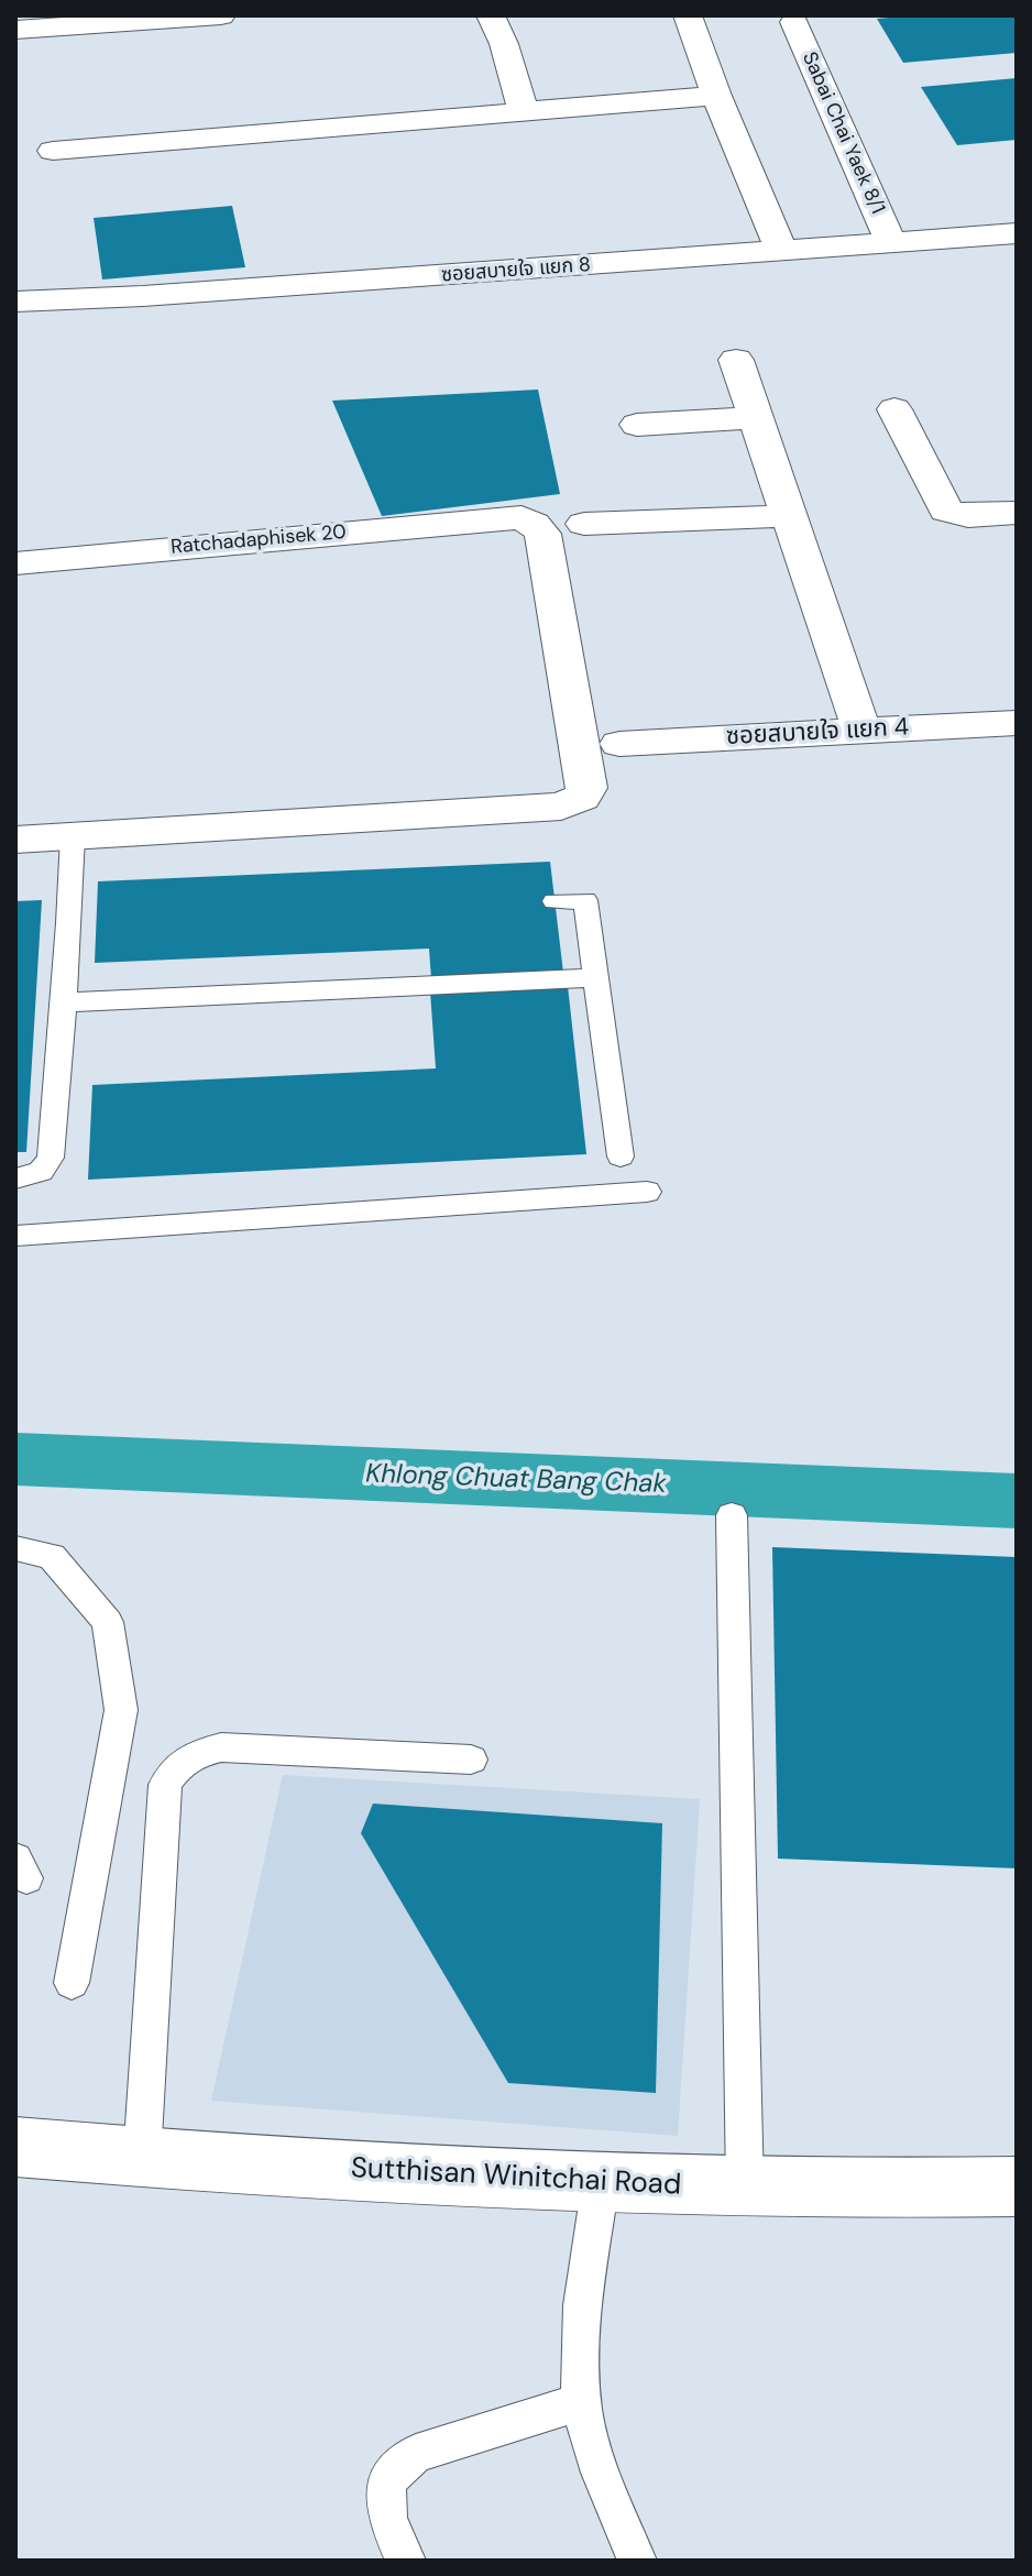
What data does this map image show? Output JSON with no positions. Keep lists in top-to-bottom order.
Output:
{
  "streets": {
    "street": [
      "Sabai Chai Yaek 8/1",
      "ซอยสบายใจ แยก 8",
      "Ratchadaphisek 20",
      "ซอยสบายใจ แยก 4",
      "Sutthisan Winitchai Road"
    ]
  },
  "crossings": [
    ["Sabai Chai Yaek 8/1", "ซอยสบายใจ แยก 8"]
  ],
  "water": ["Khlong Chuat Bang Chak"]
}
